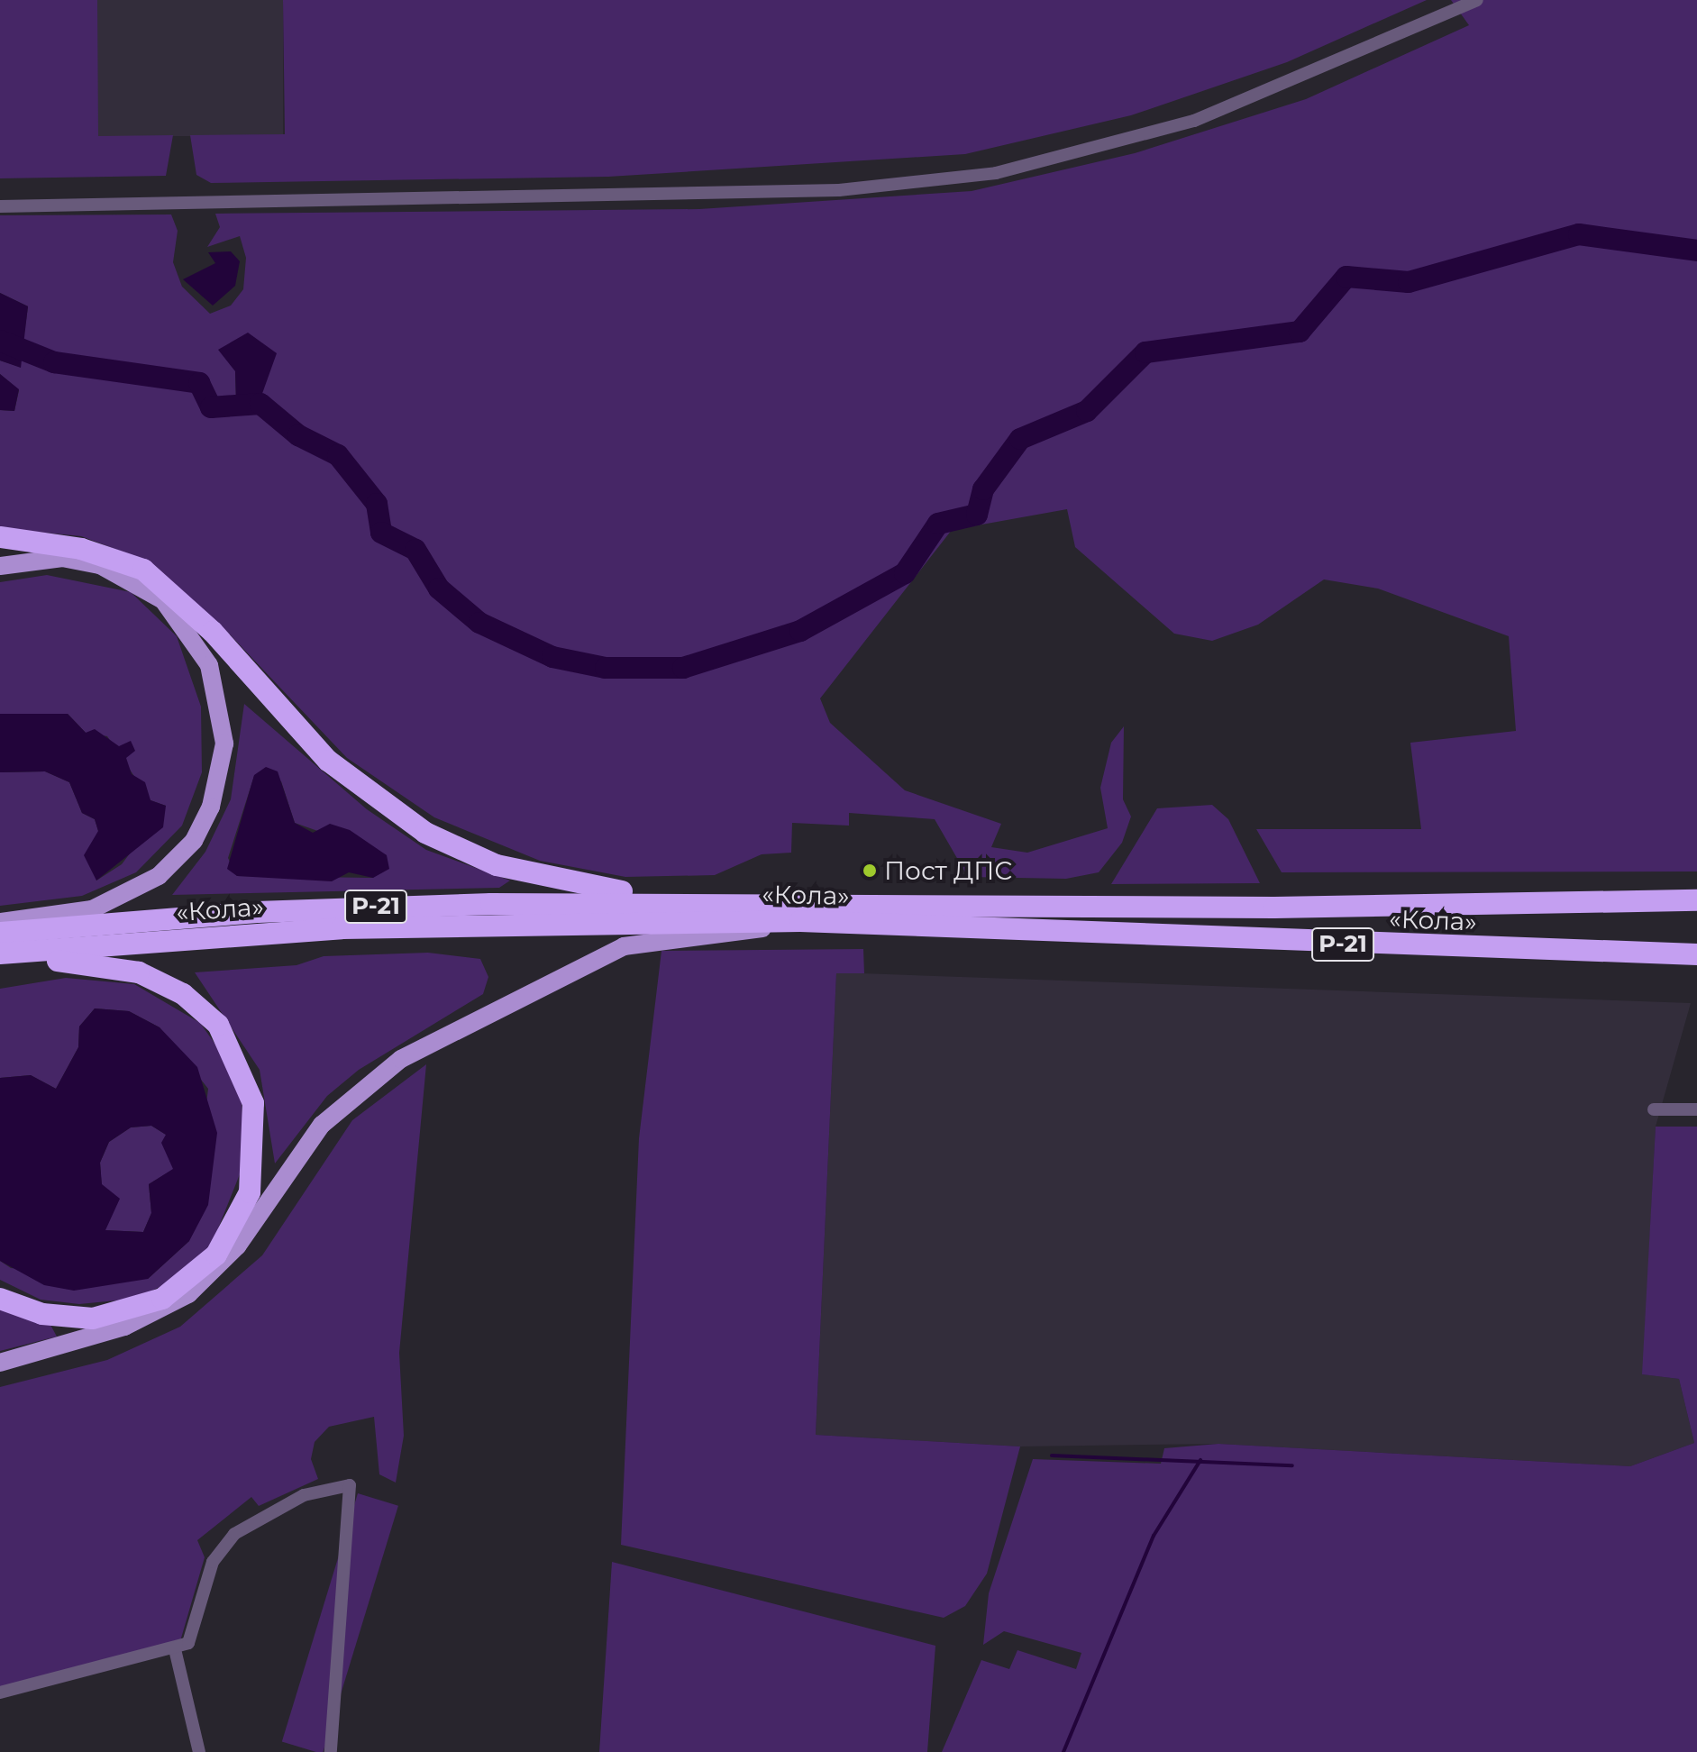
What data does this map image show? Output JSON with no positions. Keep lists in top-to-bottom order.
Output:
{
  "streets": {
    "highway": ["«Кола»", "Р-21"]
  },
  "places": ["Пост ДПС"]
}
